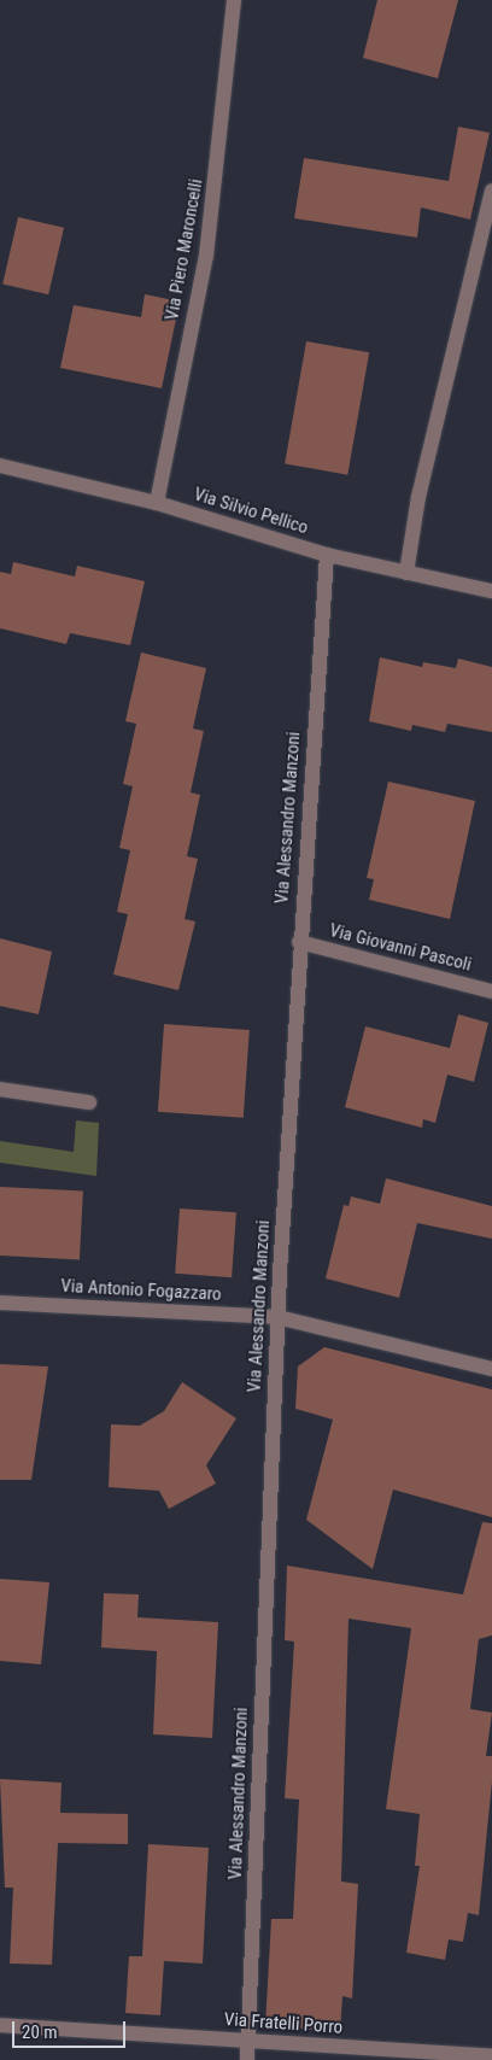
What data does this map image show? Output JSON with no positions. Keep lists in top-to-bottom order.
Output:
{
  "streets": {
    "street": [
      "Via Piero Maroncelli",
      "Via Silvio Pellico",
      "Via Alessandro Manzoni",
      "Via Giovanni Pascoli",
      "Via Antonio Fogazzaro",
      "Via Fratelli Porro"
    ]
  },
  "crossings": [
    ["Via Piero Maroncelli", "Via Silvio Pellico"],
    ["Via Silvio Pellico", "Via Alessandro Manzoni"],
    ["Via Alessandro Manzoni", "Via Giovanni Pascoli"],
    ["Via Alessandro Manzoni", "Via Antonio Fogazzaro"],
    ["Via Alessandro Manzoni", "Via Fratelli Porro"]
  ],
  "scale_bar": "20 m"
}
